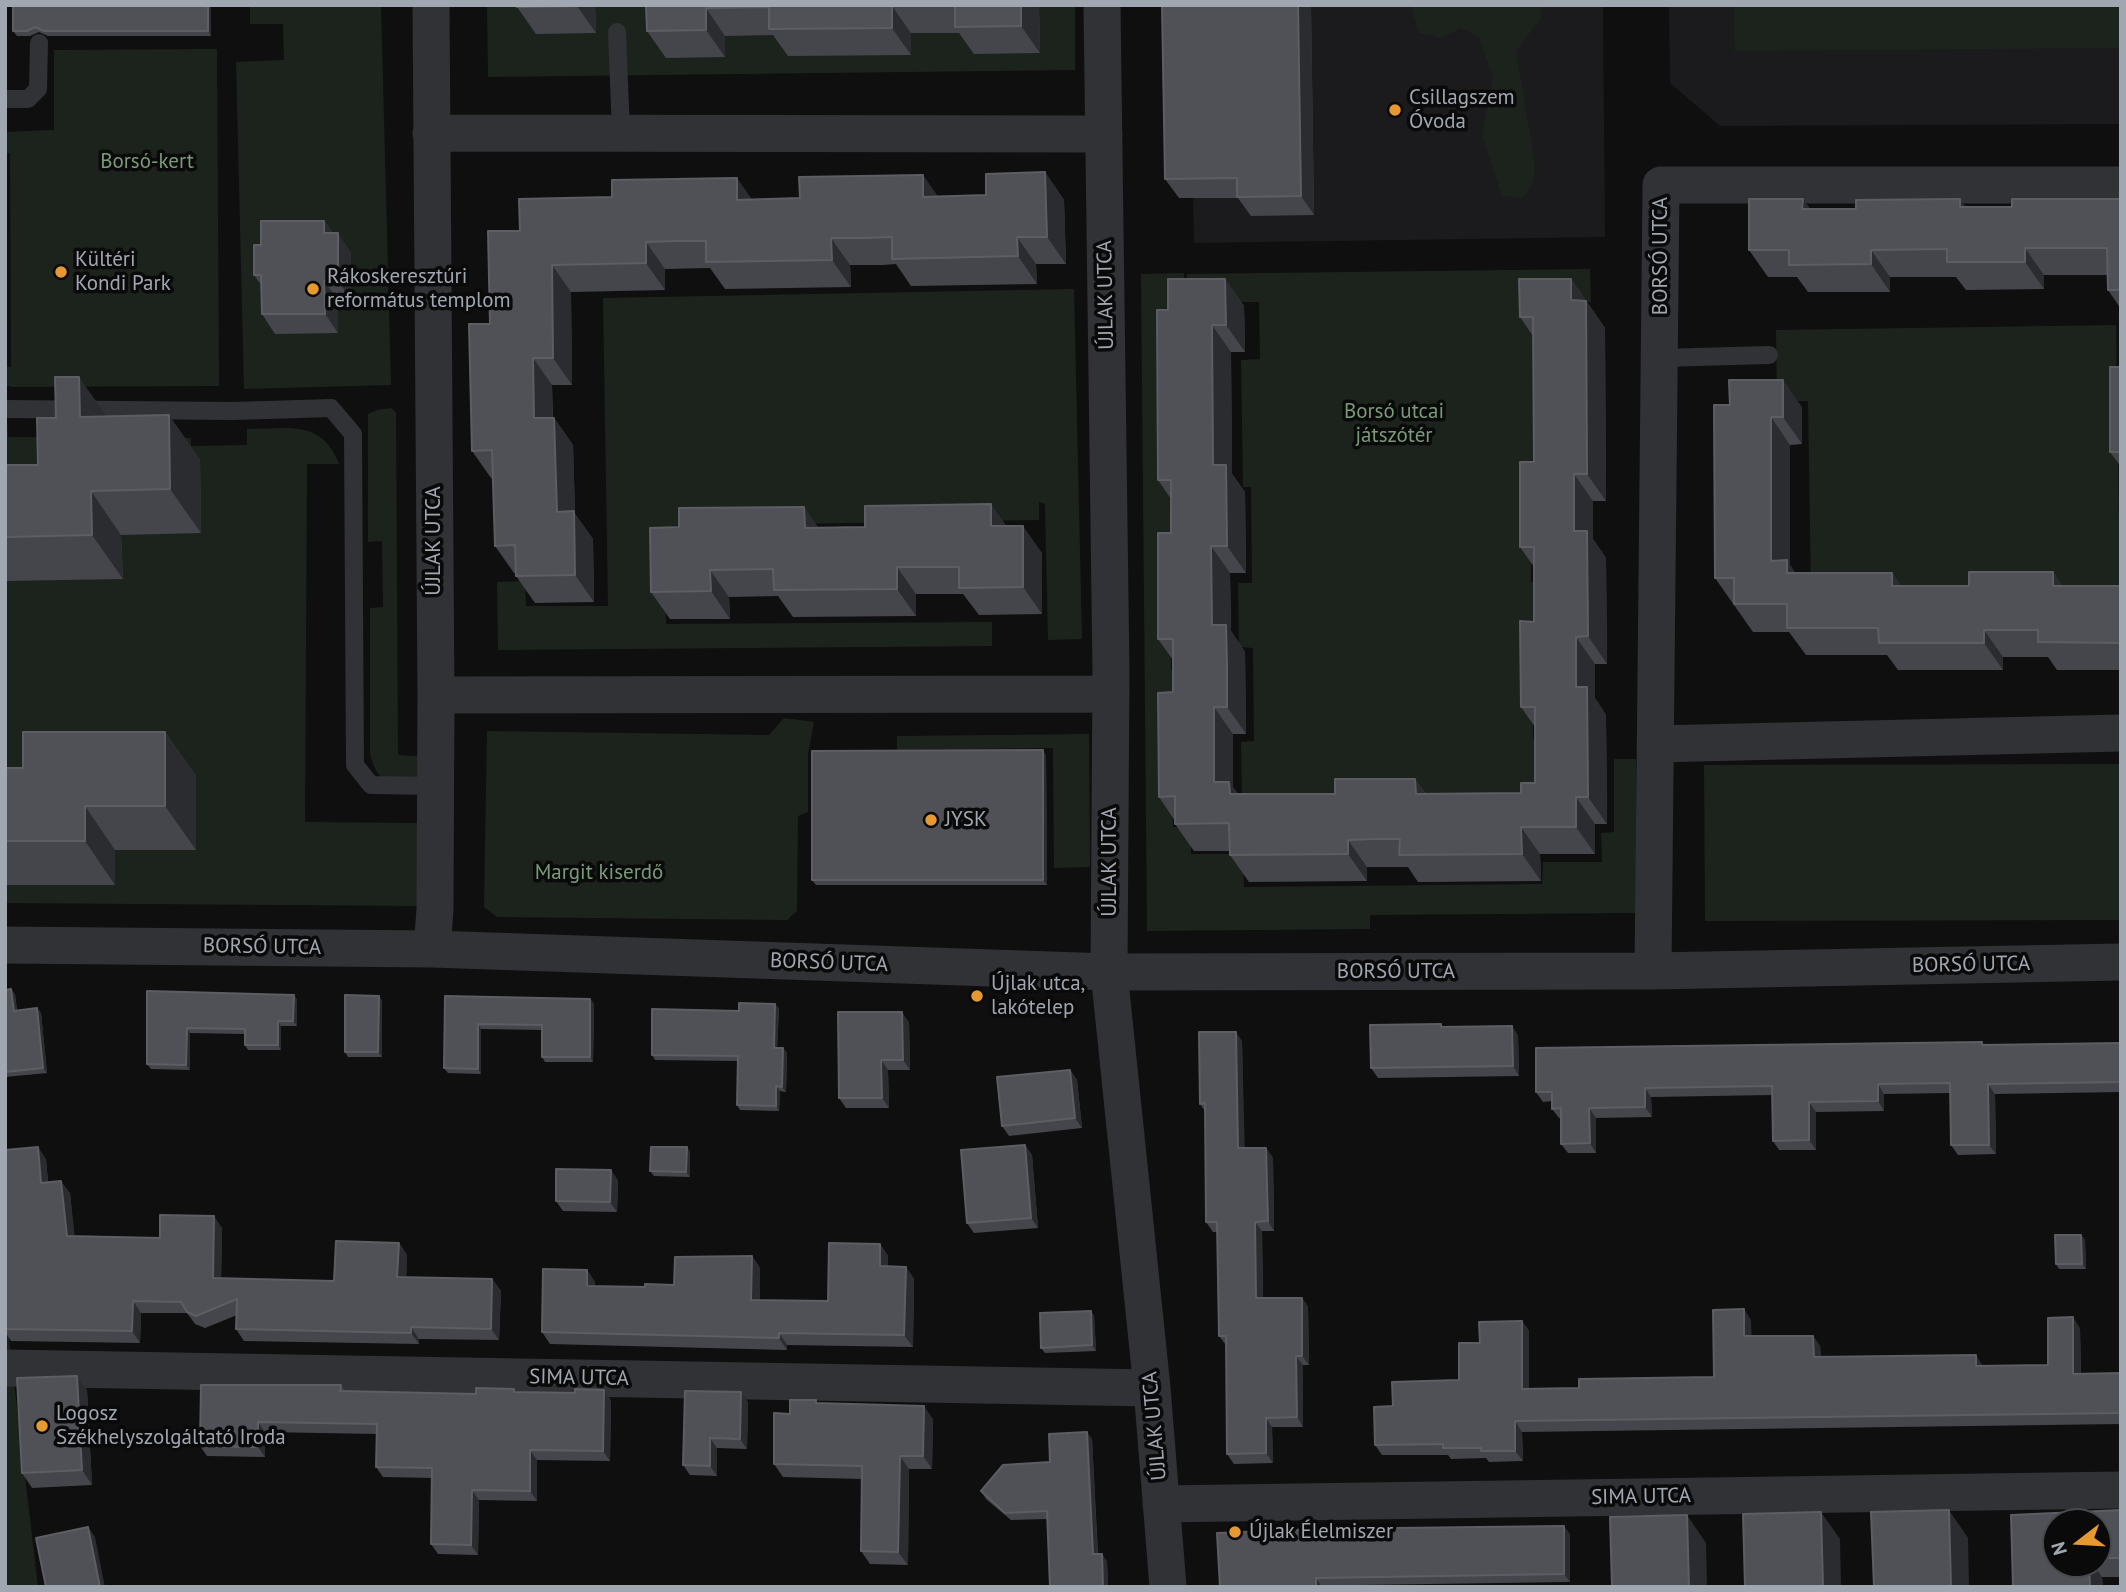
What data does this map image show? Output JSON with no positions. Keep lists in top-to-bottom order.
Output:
{
  "streets": {
    "street": ["BORSÓ UTCA", "ÚJLAK UTCA", "SIMA UTCA"]
  },
  "crossings": [
    ["BORSÓ UTCA", "ÚJLAK UTCA"],
    ["ÚJLAK UTCA", "SIMA UTCA"]
  ],
  "parks": ["Borsó-kert", "Borsó utcai játszótér", "Margit kiserdő"],
  "places": [
    "Csillagszem Óvoda",
    "Kültéri Kondi Park",
    "Rákoskeresztúri református templom",
    "JYSK",
    "Újlak utca, lakótelep",
    "Logosz Székhelyszolgáltató Iroda",
    "Újlak Élelmiszer"
  ],
  "north": "left"
}
